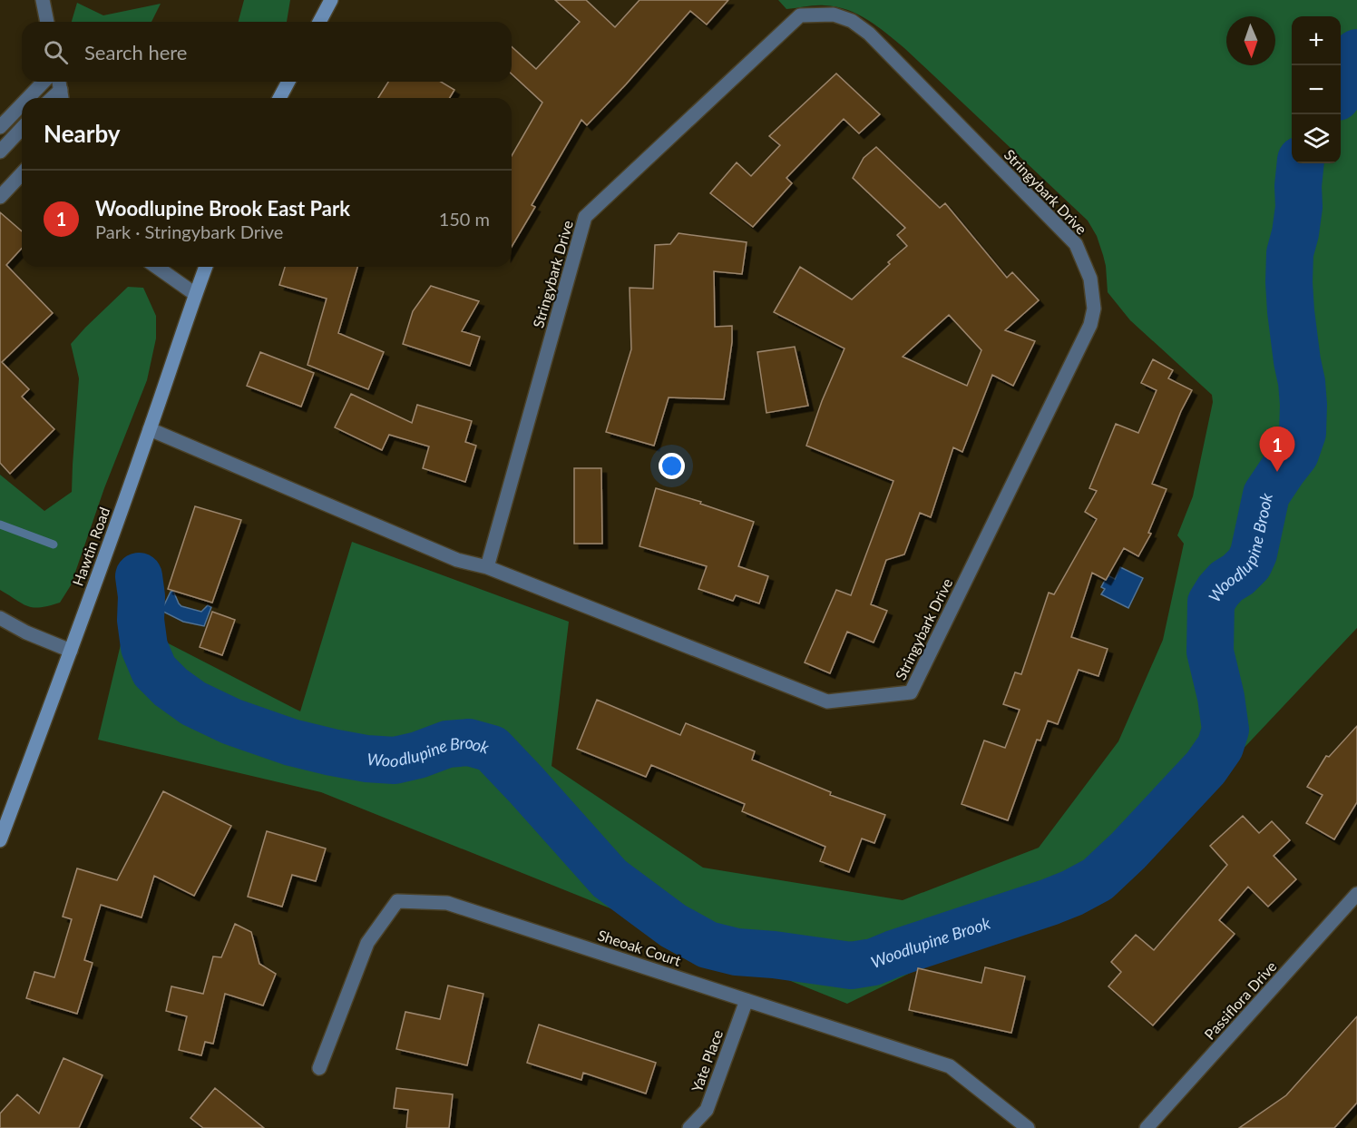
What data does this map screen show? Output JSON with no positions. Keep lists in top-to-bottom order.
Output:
{
  "streets": {
    "main road": ["Hawtin Road"],
    "street": [
      "Stringybark Drive",
      "Sheoak Court",
      "Passiflora Drive",
      "Yate Place"
    ]
  },
  "crossings": [
    ["Stringybark Drive", "Hawtin Road"],
    ["Sheoak Court", "Yate Place"]
  ],
  "water": ["Woodlupine Brook"],
  "north": "bottom",
  "page": {
    "map_buttons": ["+", "−"],
    "search": "Search here",
    "heading": "Nearby",
    "list": [
      {
        "mark": "1",
        "name": "Woodlupine Brook East Park",
        "note": "Park · Stringybark Drive",
        "value": "150 m"
      }
    ],
    "pins": "1"
  }
}
